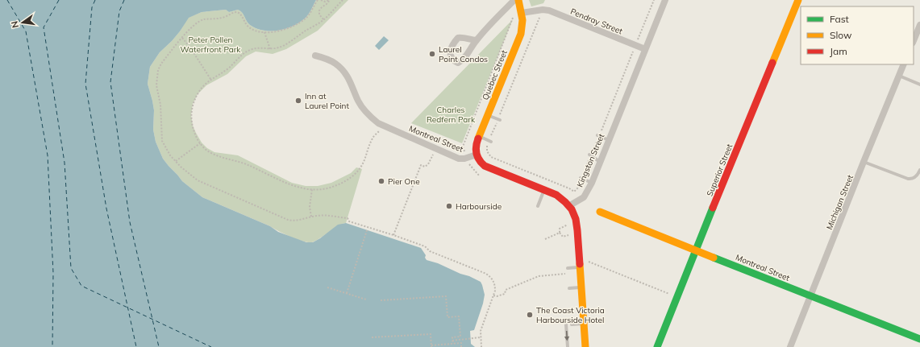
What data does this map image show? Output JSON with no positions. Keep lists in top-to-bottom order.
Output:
{
  "streets": {
    "street": [
      "Pendray Street",
      "Quebec Street",
      "Montreal Street",
      "Kingston Street",
      "Superior Street",
      "Michigan Street"
    ]
  },
  "crossings": [
    ["Pendray Street", "Quebec Street"],
    ["Pendray Street", "Kingston Street"],
    ["Quebec Street", "Montreal Street"],
    ["Montreal Street", "Superior Street"],
    ["Montreal Street", "Michigan Street"]
  ],
  "parks": ["Peter Pollen Waterfront Park", "Charles Redfern Park"],
  "places": [
    "Laurel Point Condos",
    "Inn at Laurel Point",
    "Pier One",
    "Harbourside",
    "The Coast Victoria Harbourside Hotel"
  ],
  "legend": ["Fast", "Slow", "Jam"],
  "north": "left"
}
